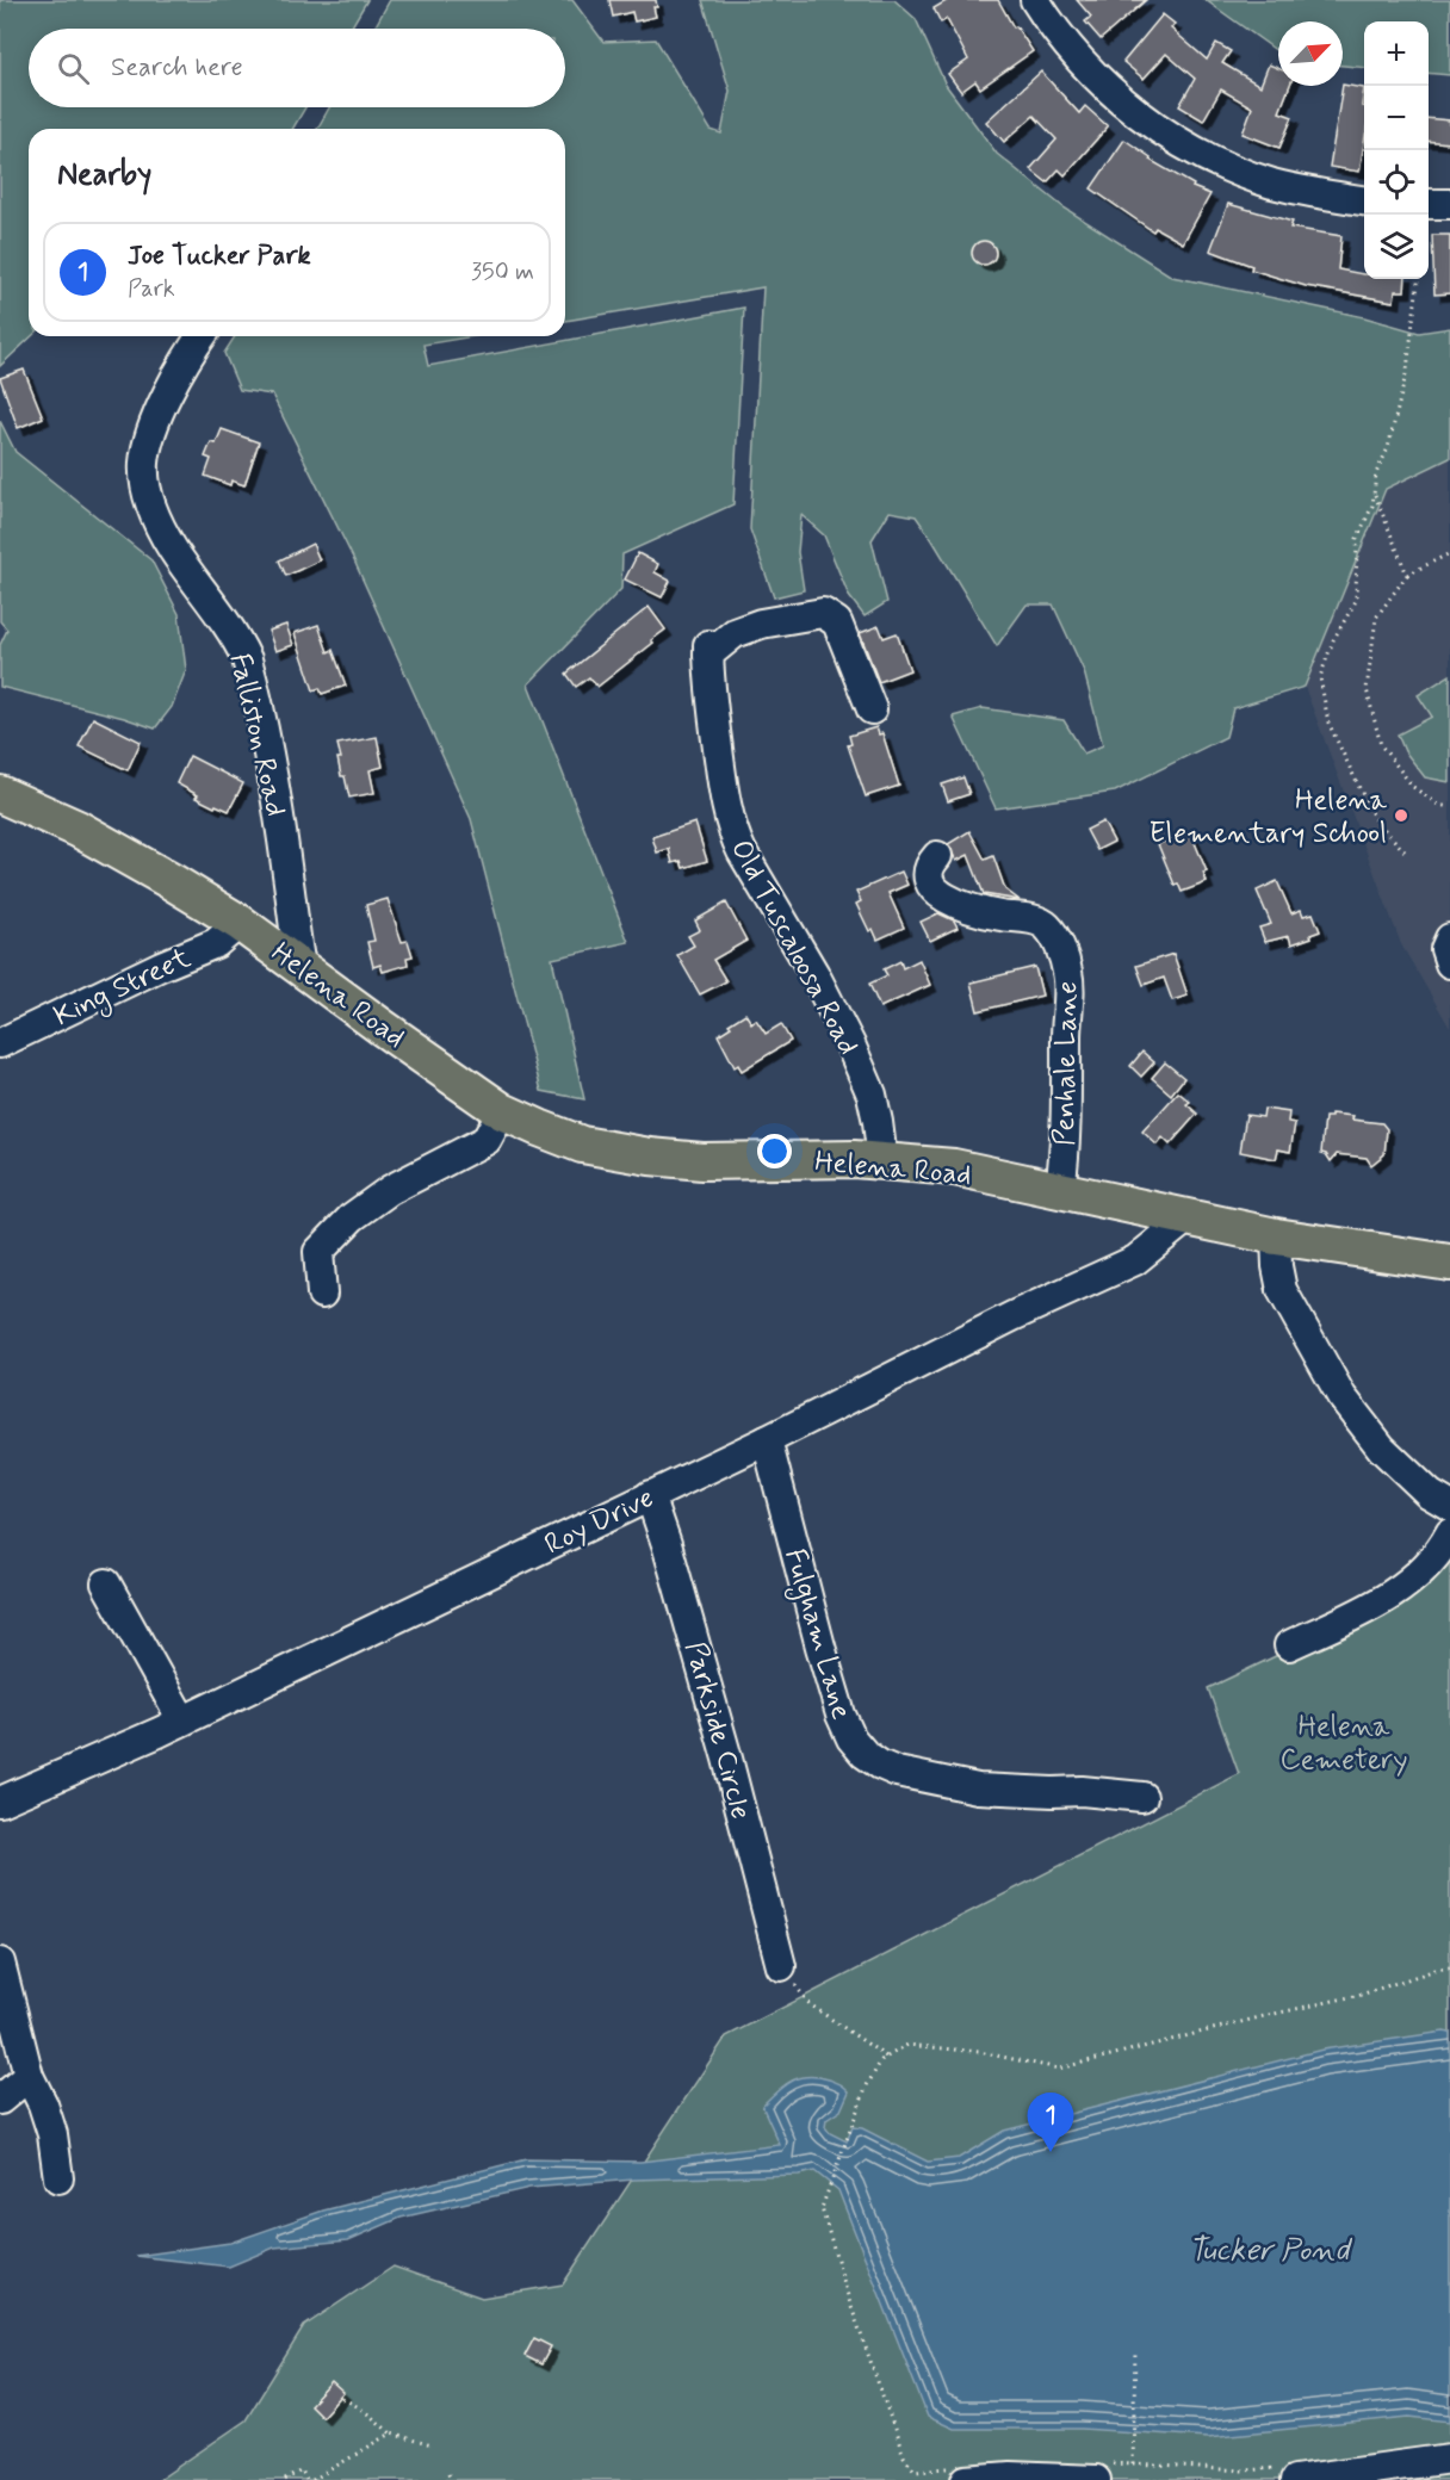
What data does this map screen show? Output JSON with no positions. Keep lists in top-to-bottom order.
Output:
{
  "streets": {
    "main road": ["Helena Road"],
    "street": [
      "Falliston Road",
      "Old Tuscaloosa Road",
      "King Street",
      "Penhale Lane",
      "Roy Drive",
      "Fulgham Lane",
      "Parkside Circle"
    ]
  },
  "crossings": [
    ["Falliston Road", "Helena Road"],
    ["Old Tuscaloosa Road", "Helena Road"],
    ["King Street", "Helena Road"],
    ["Helena Road", "Penhale Lane"],
    ["Helena Road", "Roy Drive"],
    ["Roy Drive", "Fulgham Lane"],
    ["Roy Drive", "Parkside Circle"]
  ],
  "water": ["Tucker Pond"],
  "parks": ["Helena Cemetery"],
  "places": ["Helena Elementary School"],
  "north": "top right",
  "page": {
    "map_buttons": ["+", "−"],
    "search": "Search here",
    "heading": "Nearby",
    "list": [
      {
        "mark": "1",
        "name": "Joe Tucker Park",
        "note": "Park",
        "value": "350 m"
      }
    ],
    "pins": "1"
  }
}
